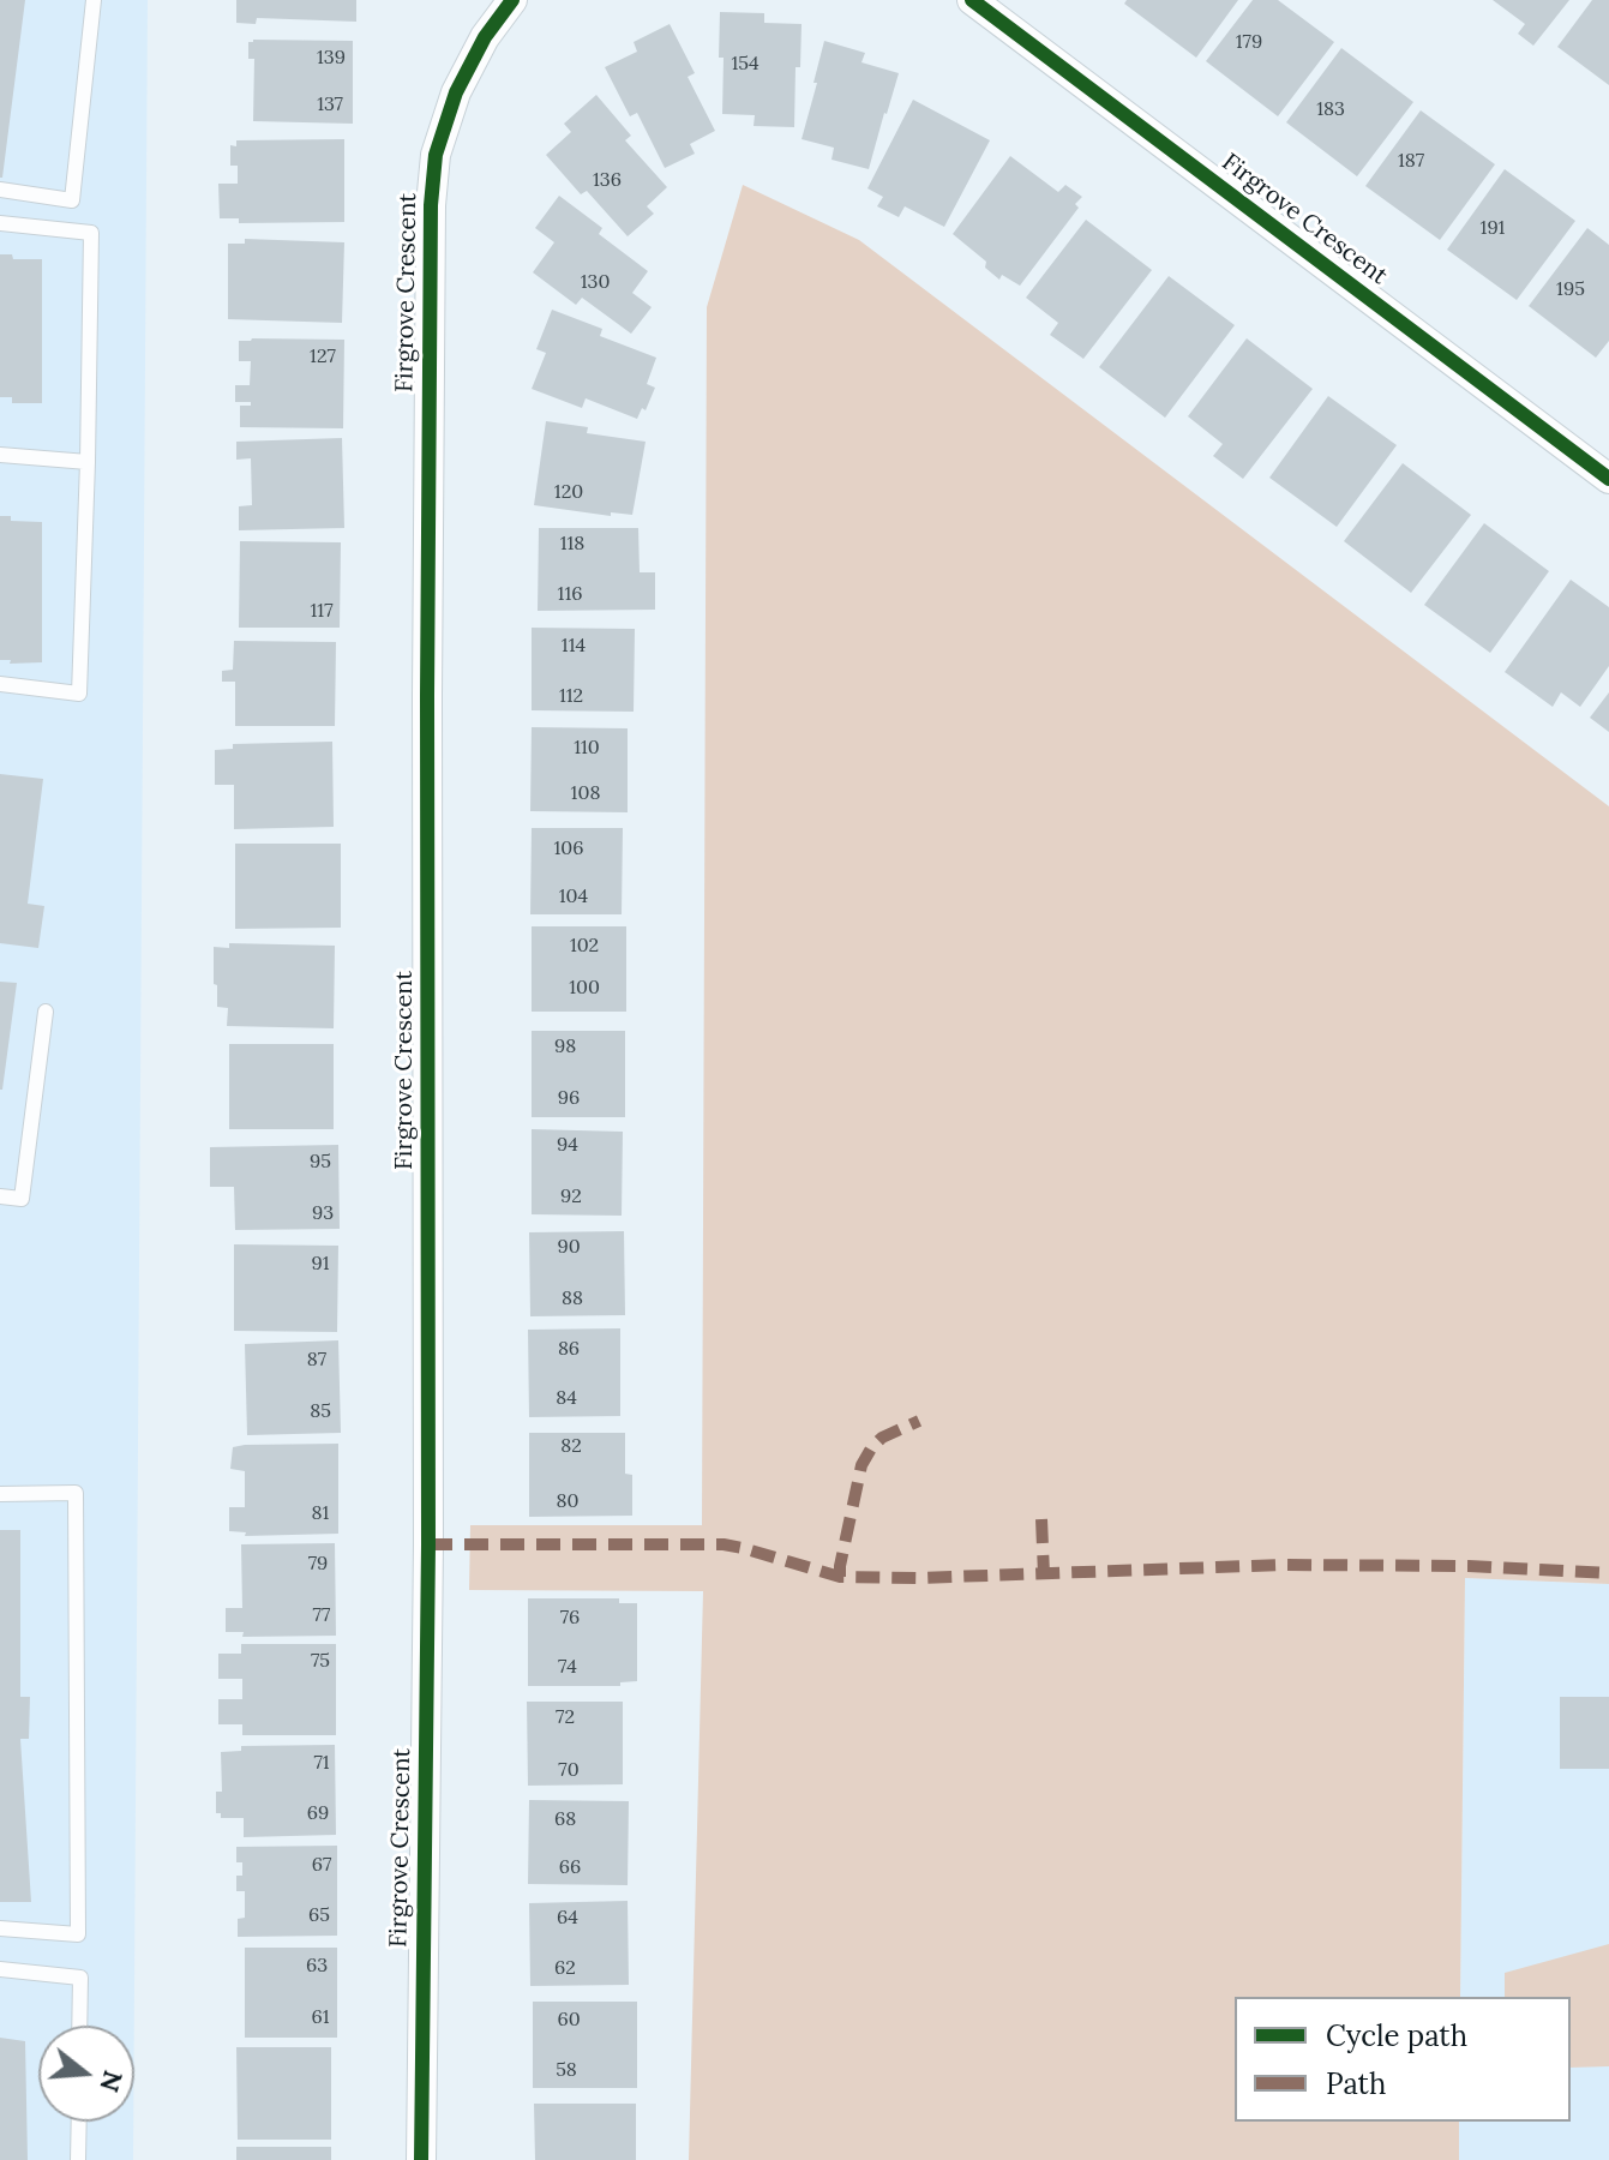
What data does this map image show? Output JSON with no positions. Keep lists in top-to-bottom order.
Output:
{
  "streets": {
    "street": ["Firgrove Crescent"]
  },
  "house_numbers": [
    "179",
    "139",
    "154",
    "137",
    "183",
    "187",
    "136",
    "191",
    "130",
    "195",
    "127",
    "120",
    "118",
    "116",
    "117",
    "114",
    "112",
    "110",
    "108",
    "106",
    "104",
    "102",
    "100",
    "98",
    "96",
    "94",
    "95",
    "92",
    "93",
    "90",
    "91",
    "88",
    "86",
    "87",
    "84",
    "85",
    "82",
    "80",
    "81",
    "79",
    "77",
    "76",
    "75",
    "74",
    "72",
    "71",
    "70",
    "69",
    "68",
    "67",
    "66",
    "65",
    "64",
    "63",
    "62",
    "61",
    "60",
    "58"
  ],
  "legend": ["Cycle path", "Path"],
  "north": "right"
}
